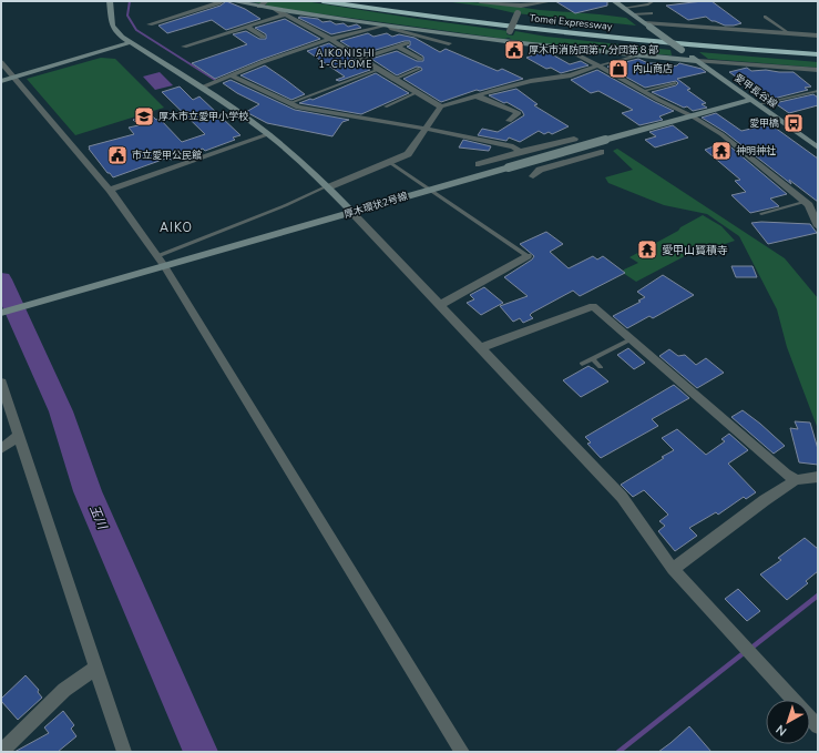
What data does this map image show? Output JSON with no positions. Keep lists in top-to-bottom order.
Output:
{
  "streets": {
    "highway": ["Tomei Expressway"],
    "street": ["愛甲長谷線", "厚木環状2号線"]
  },
  "crossings": [
    ["愛甲長谷線", "厚木環状2号線"]
  ],
  "districts": ["AIKONISHI 1-CHOME", "AIKO"],
  "water": ["玉川"],
  "places": {
    "public building": ["厚木市消防団第７分団第８部", "市立愛甲公民館"],
    "shop": ["内山商店"],
    "school or university": ["厚木市立愛甲小学校"],
    "bus stop": ["愛甲橋"],
    "temple": ["神明神社", "愛甲山寳積寺"]
  },
  "north": "bottom left"
}
